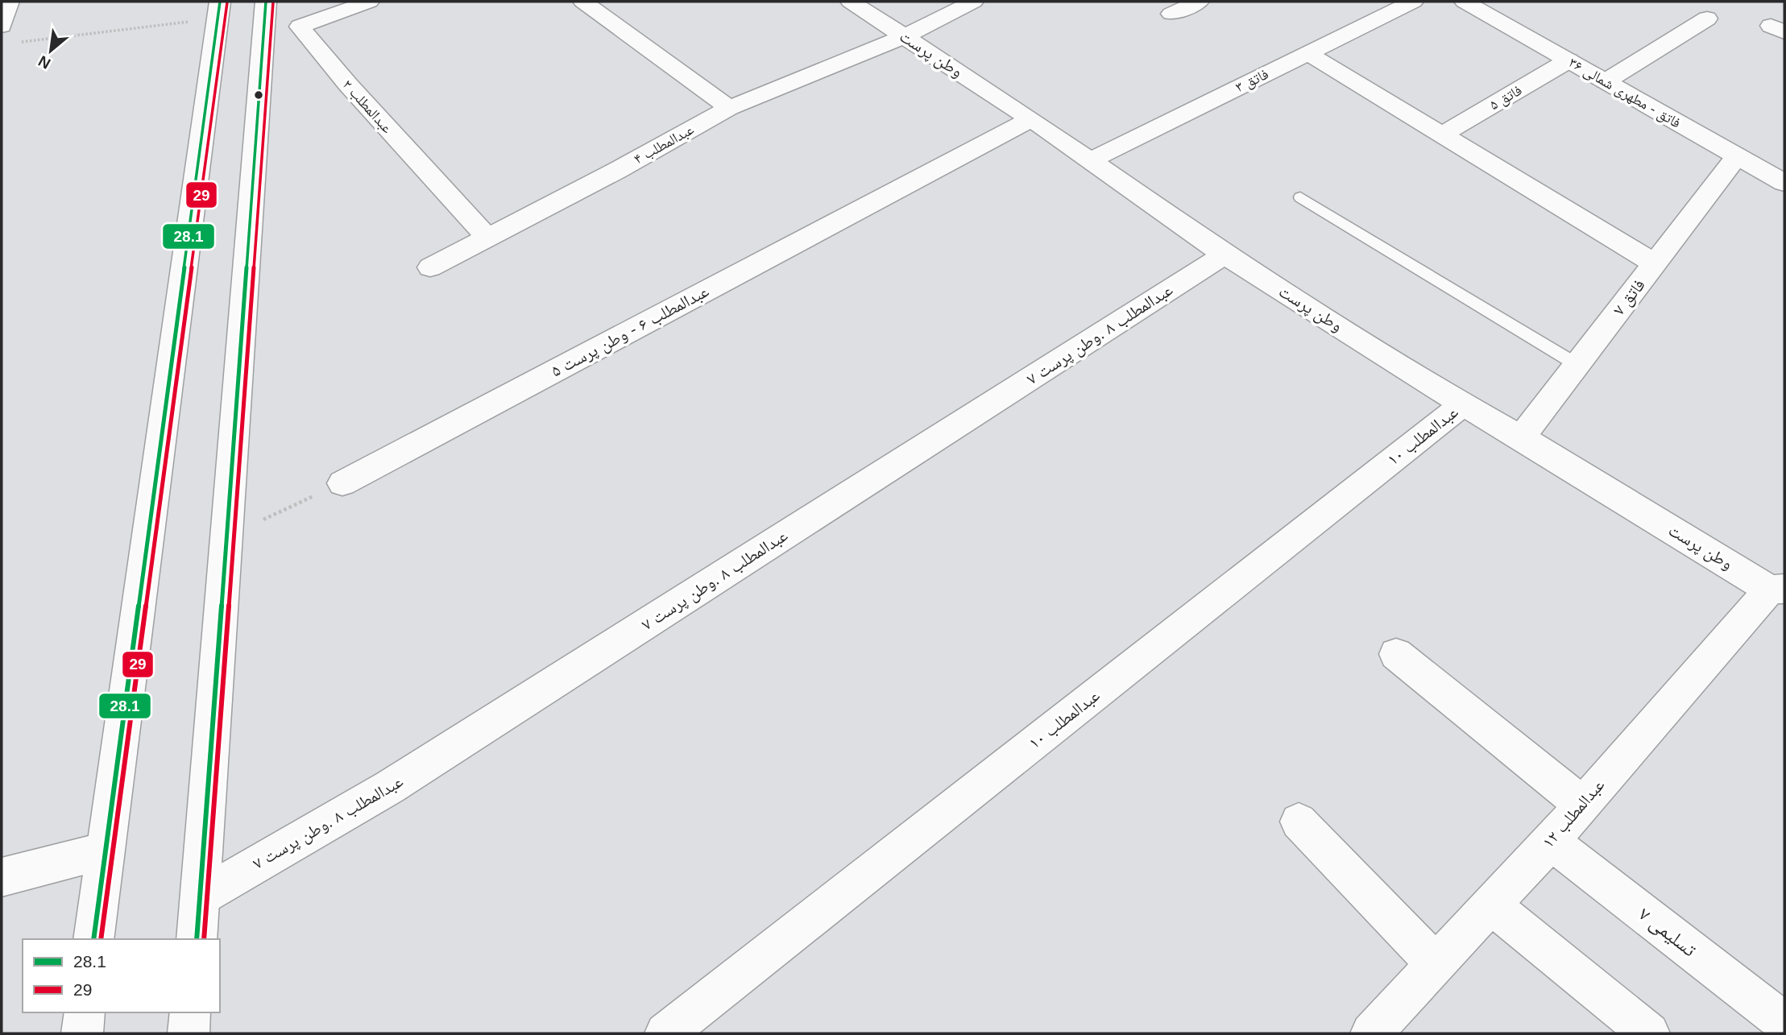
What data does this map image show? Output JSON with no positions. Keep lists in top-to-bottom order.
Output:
{
  "streets": {
    "street": [
      "وطن پرست",
      "فاتق ۳",
      "فاتق - مطهری شمالی ۳۶",
      "فاتق ۵",
      "عبدالمطلب ۲",
      "عبدالمطلب ۴",
      "فاتق ۷",
      "عبدالمطلب ۶ - وطن پرست ۵",
      "عبدالمطلب ۸ .وطن پرست ۷",
      "عبدالمطلب ۱۰",
      "عبدالمطلب ۱۲",
      "تسلیمی ۷"
    ]
  },
  "crossings": [
    ["وطن پرست", "فاتق ۳"],
    ["وطن پرست", "عبدالمطلب ۴"],
    ["وطن پرست", "فاتق ۷"],
    ["وطن پرست", "عبدالمطلب ۶ - وطن پرست ۵"],
    ["وطن پرست", "عبدالمطلب ۸ .وطن پرست ۷"],
    ["وطن پرست", "عبدالمطلب ۱۰"],
    ["وطن پرست", "عبدالمطلب ۱۲"],
    ["فاتق - مطهری شمالی ۳۶", "فاتق ۵"],
    ["فاتق - مطهری شمالی ۳۶", "فاتق ۷"],
    ["عبدالمطلب ۲", "عبدالمطلب ۴"],
    ["عبدالمطلب ۱۲", "تسلیمی ۷"]
  ],
  "lines": ["transit line 28.1", "transit line 29"],
  "legend": ["28.1", "29"],
  "north": "bottom left"
}
